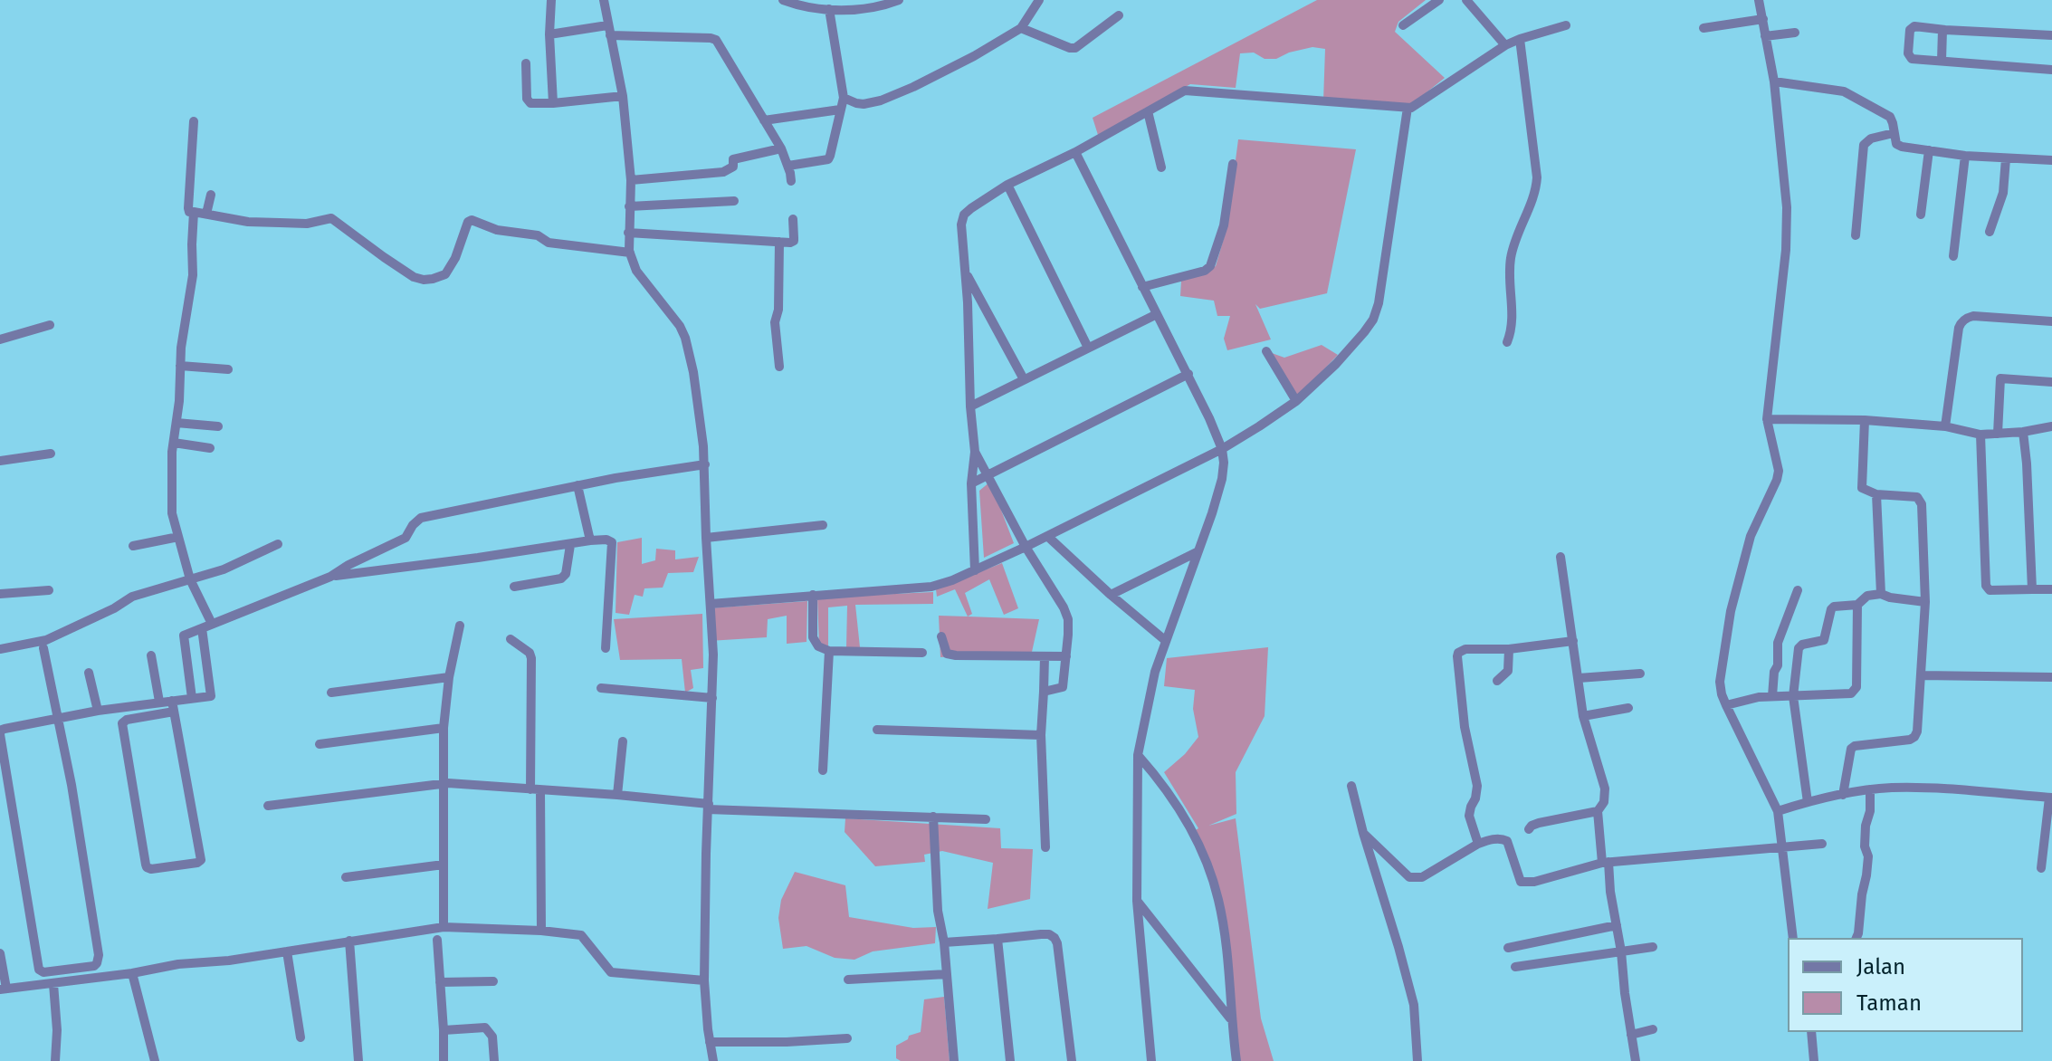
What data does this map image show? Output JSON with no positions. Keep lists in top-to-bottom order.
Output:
{
  "legend": ["Jalan", "Taman"]
}
